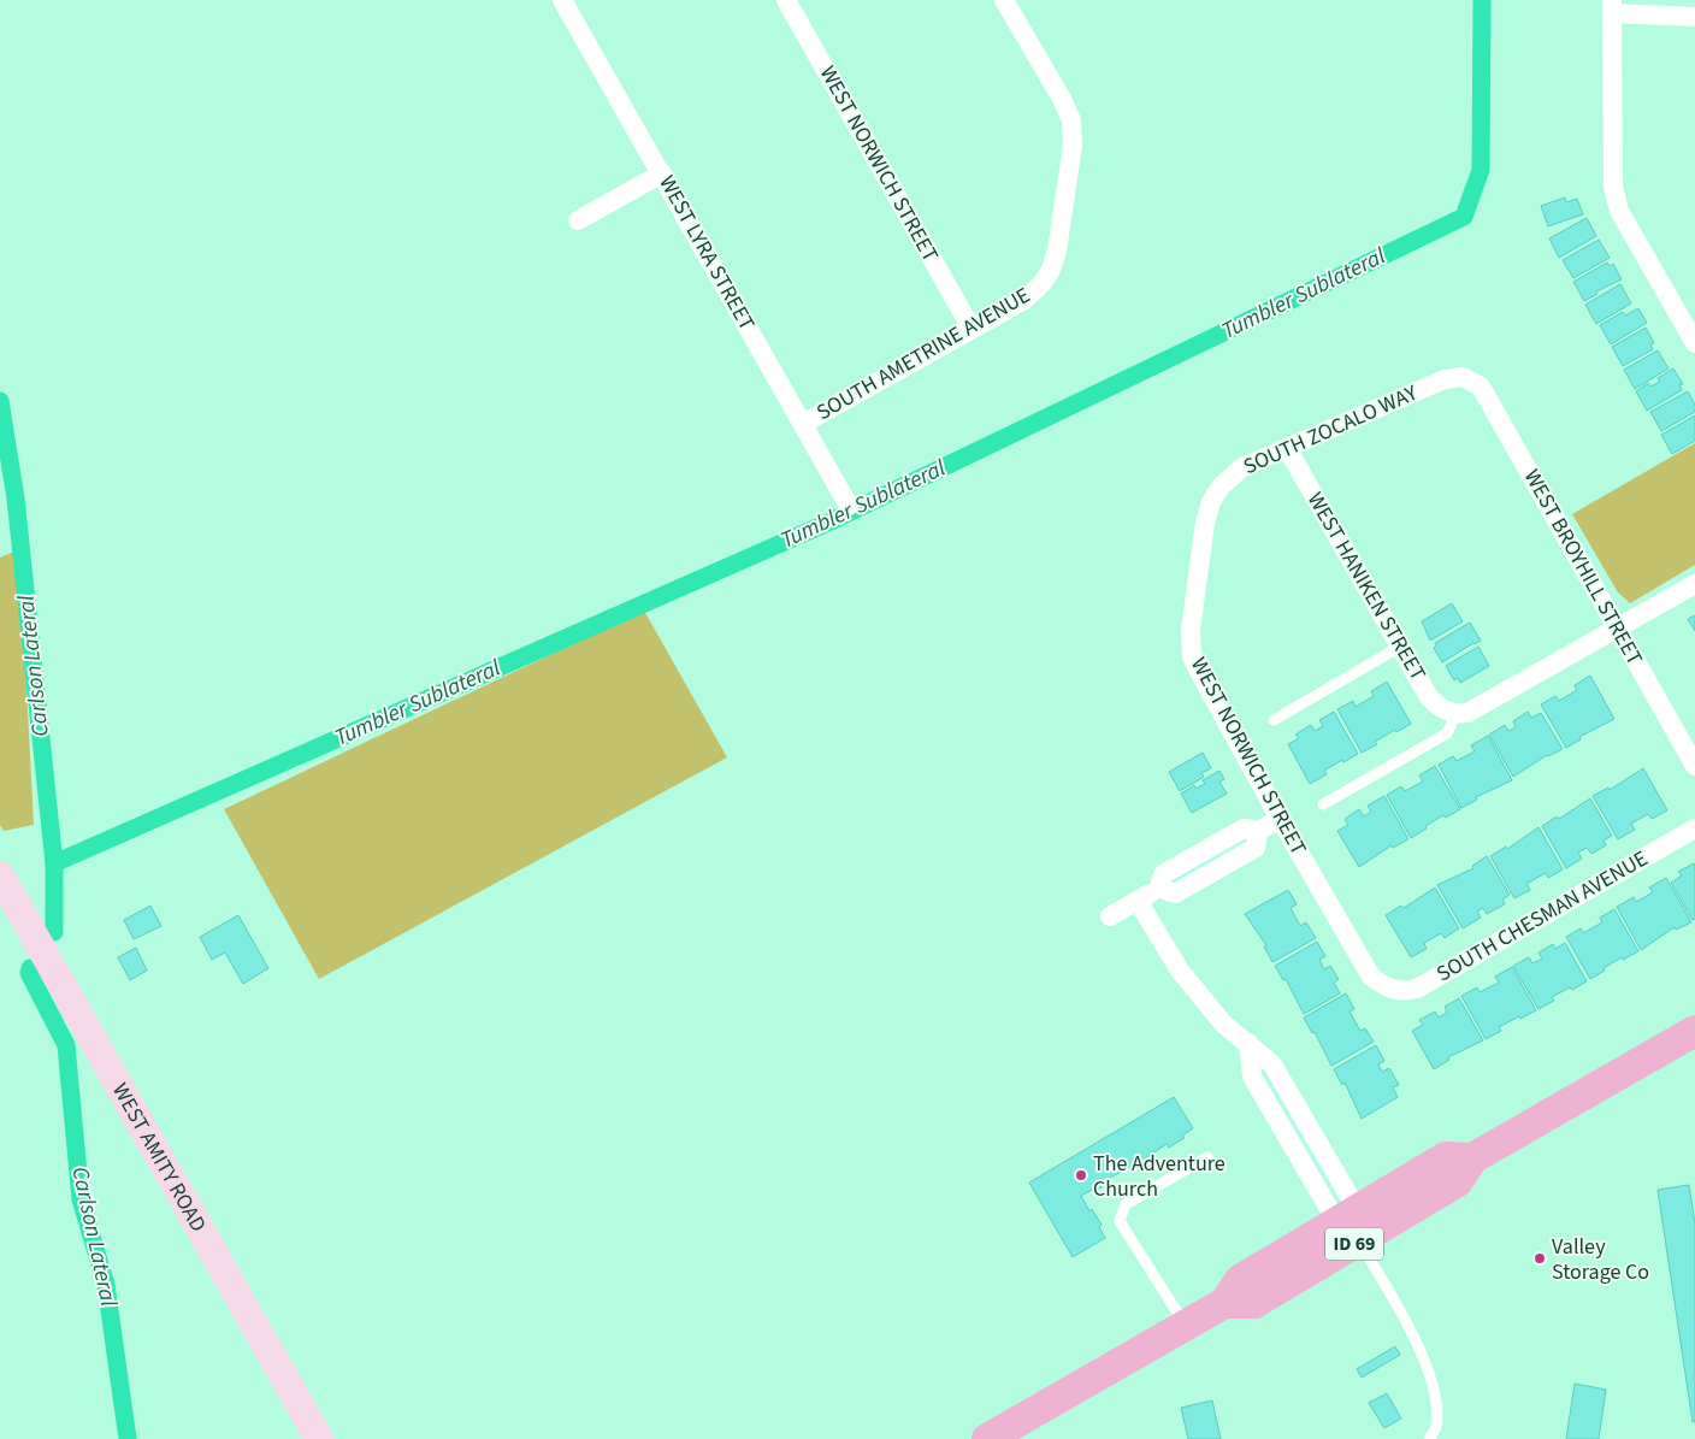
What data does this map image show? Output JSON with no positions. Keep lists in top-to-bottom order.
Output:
{
  "streets": {
    "main road": ["WEST AMITY ROAD", "ID 69"],
    "street": [
      "WEST NORWICH STREET",
      "WEST LYRA STREET",
      "SOUTH AMETRINE AVENUE",
      "SOUTH ZOCALO WAY",
      "WEST BROYHILL STREET",
      "WEST HANIKEN STREET",
      "SOUTH CHESMAN AVENUE"
    ]
  },
  "crossings": [
    ["WEST NORWICH STREET", "SOUTH AMETRINE AVENUE"],
    ["WEST NORWICH STREET", "SOUTH ZOCALO WAY"],
    ["WEST NORWICH STREET", "SOUTH CHESMAN AVENUE"],
    ["WEST LYRA STREET", "SOUTH AMETRINE AVENUE"],
    ["SOUTH ZOCALO WAY", "WEST BROYHILL STREET"],
    ["SOUTH ZOCALO WAY", "WEST HANIKEN STREET"]
  ],
  "water": ["Tumbler Sublateral", "Carlson Lateral"],
  "places": ["The Adventure Church", "Valley Storage Co"]
}
